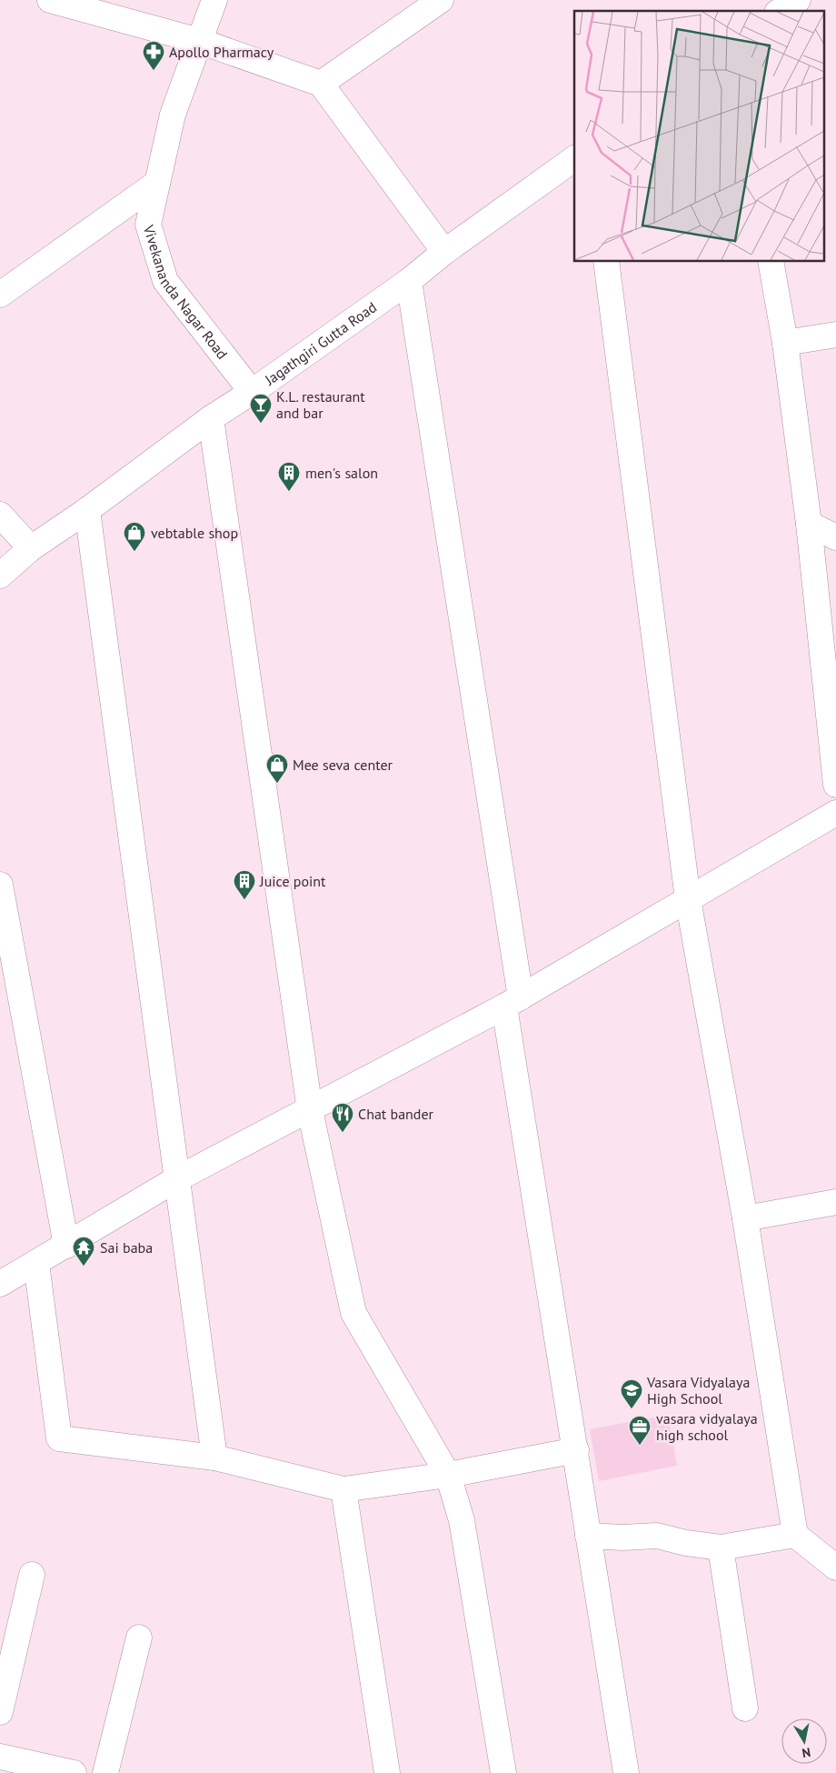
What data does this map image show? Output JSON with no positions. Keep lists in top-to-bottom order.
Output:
{
  "streets": {
    "street": ["Vivekananda Nagar Road", "Jagathgiri Gutta Road"]
  },
  "crossings": [
    ["Vivekananda Nagar Road", "Jagathgiri Gutta Road"]
  ],
  "places": {
    "pharmacy": ["Apollo Pharmacy"],
    "bar": ["K.L. restaurant and bar"],
    "building": ["men's salon", "Juice point"],
    "shop": ["vebtable shop", "Mee seva center"],
    "restaurant": ["Chat bander"],
    "temple": ["Sai baba"],
    "school or university": ["Vasara Vidyalaya High School"],
    "office": ["vasara vidyalaya high school"]
  },
  "north": "bottom"
}
